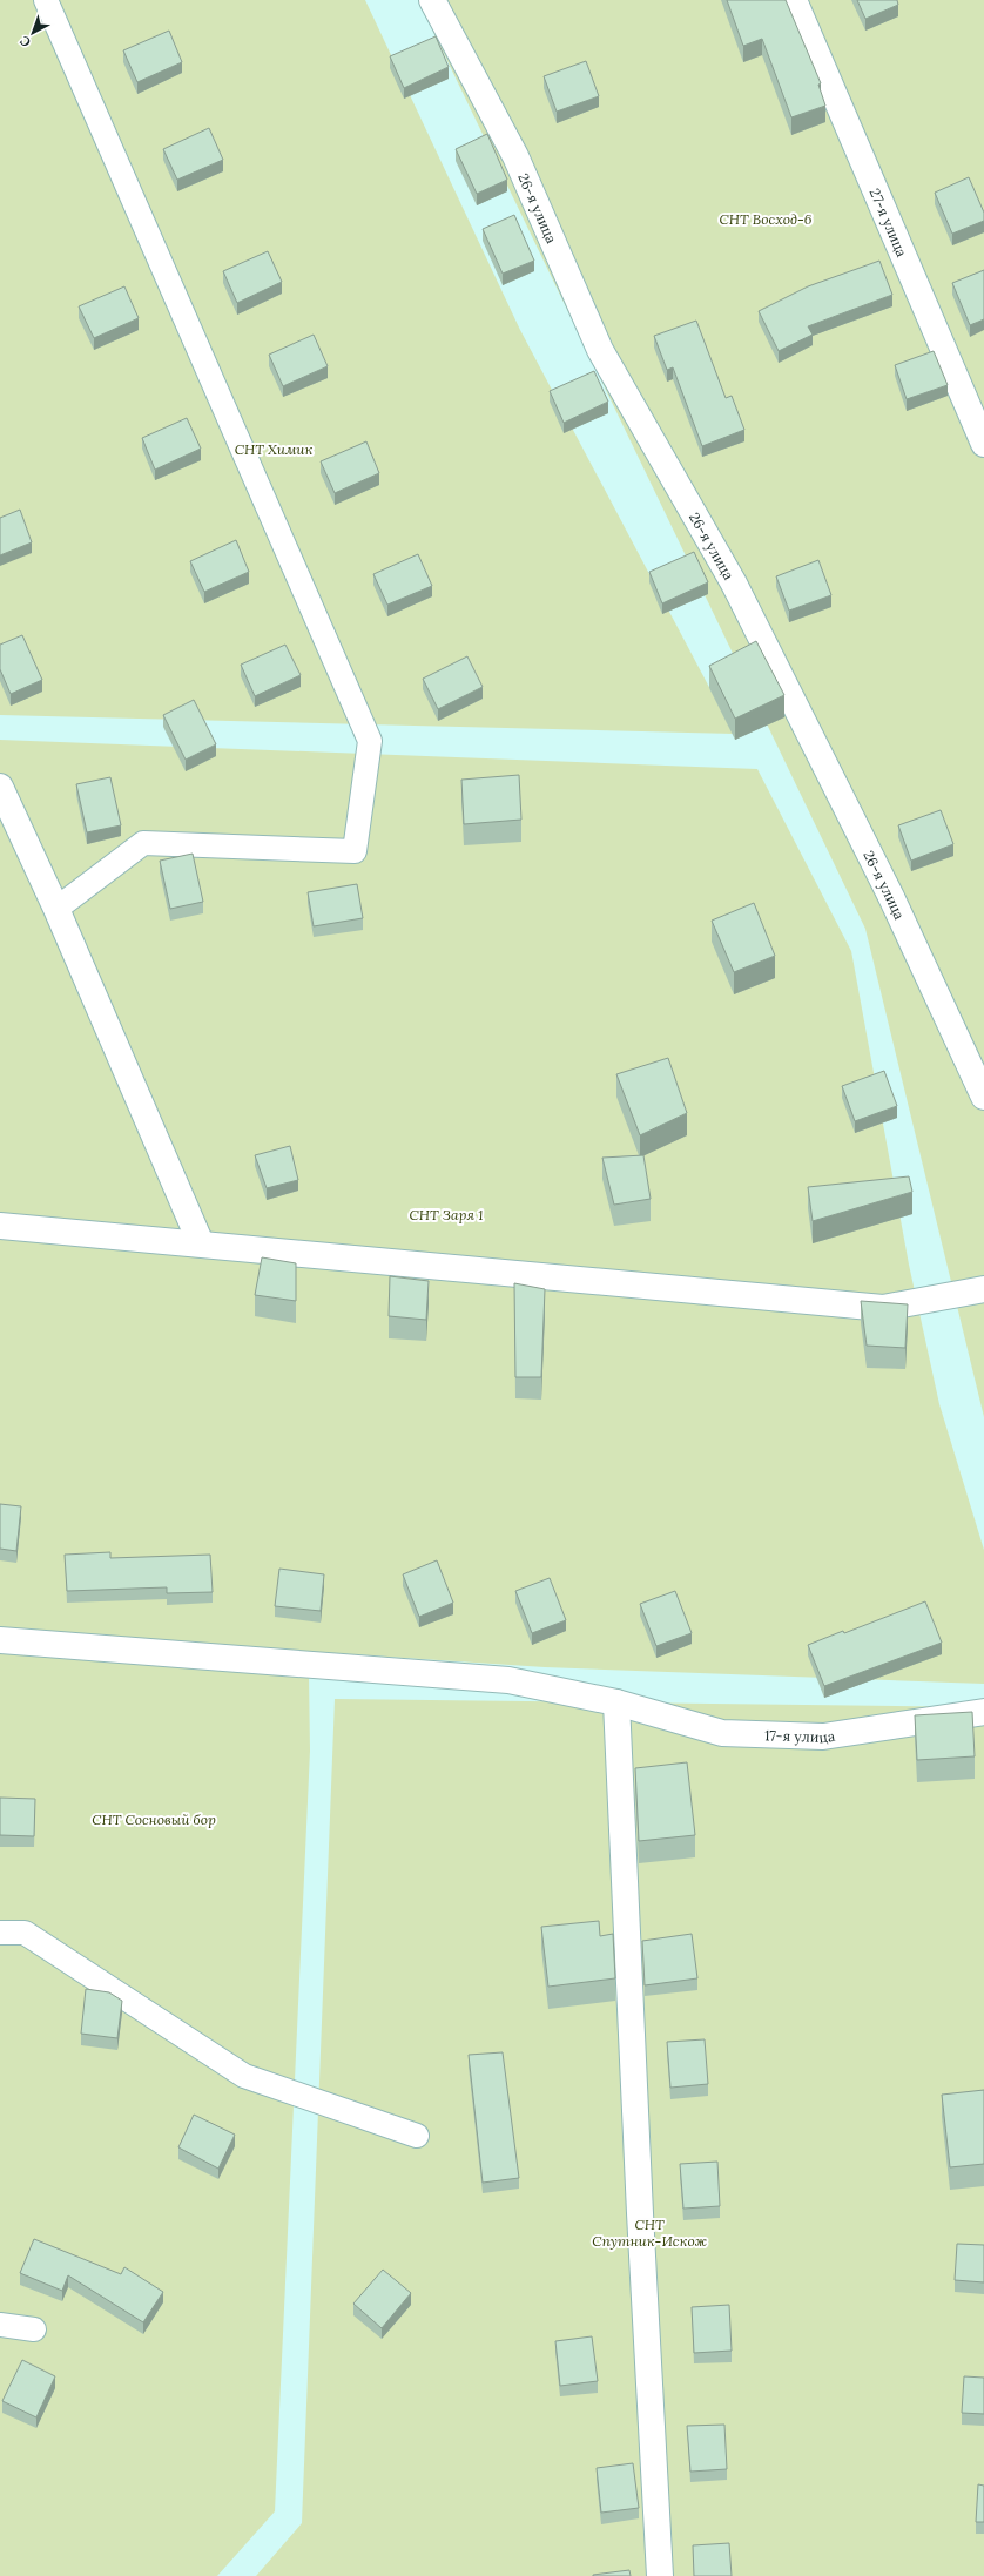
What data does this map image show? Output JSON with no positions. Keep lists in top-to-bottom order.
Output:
{
  "streets": {
    "street": ["26-я улица", "27-я улица", "17-я улица"]
  },
  "parks": [
    "СНТ Восход-6",
    "СНТ Химик",
    "СНТ Заря 1",
    "СНТ Сосновый бор",
    "СНТ Спутник-Искож"
  ],
  "north": "bottom left"
}
